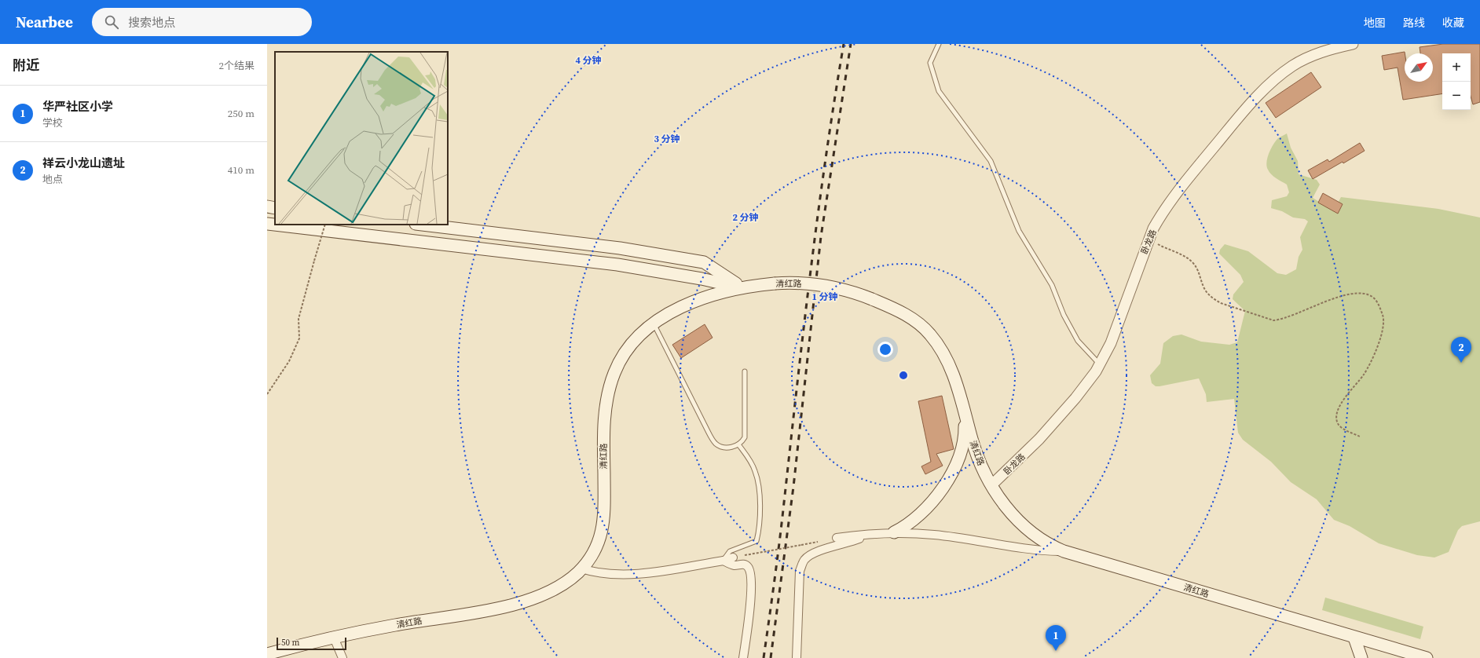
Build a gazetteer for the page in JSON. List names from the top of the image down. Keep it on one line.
{"streets":{"main road":["清红路"],"street":["卧龙路"]},"crossings":[["卧龙路","清红路"]],"scale_bar":"50 m","north":"top right","page":{"header":"Nearbee","search":"搜索地点","nav":["地图","路线","收藏"],"heading":["附近","2个结果"],"map_buttons":["+","−"],"list":[{"mark":"1","name":"华严社区小学","note":"学校","value":"250 m"},{"mark":"2","name":"祥云小龙山遗址","note":"地点","value":"410 m"}],"pins":["2","1"],"scale":"50 m"},"rings":["4 分钟","3 分钟","2 分钟","1 分钟"]}
